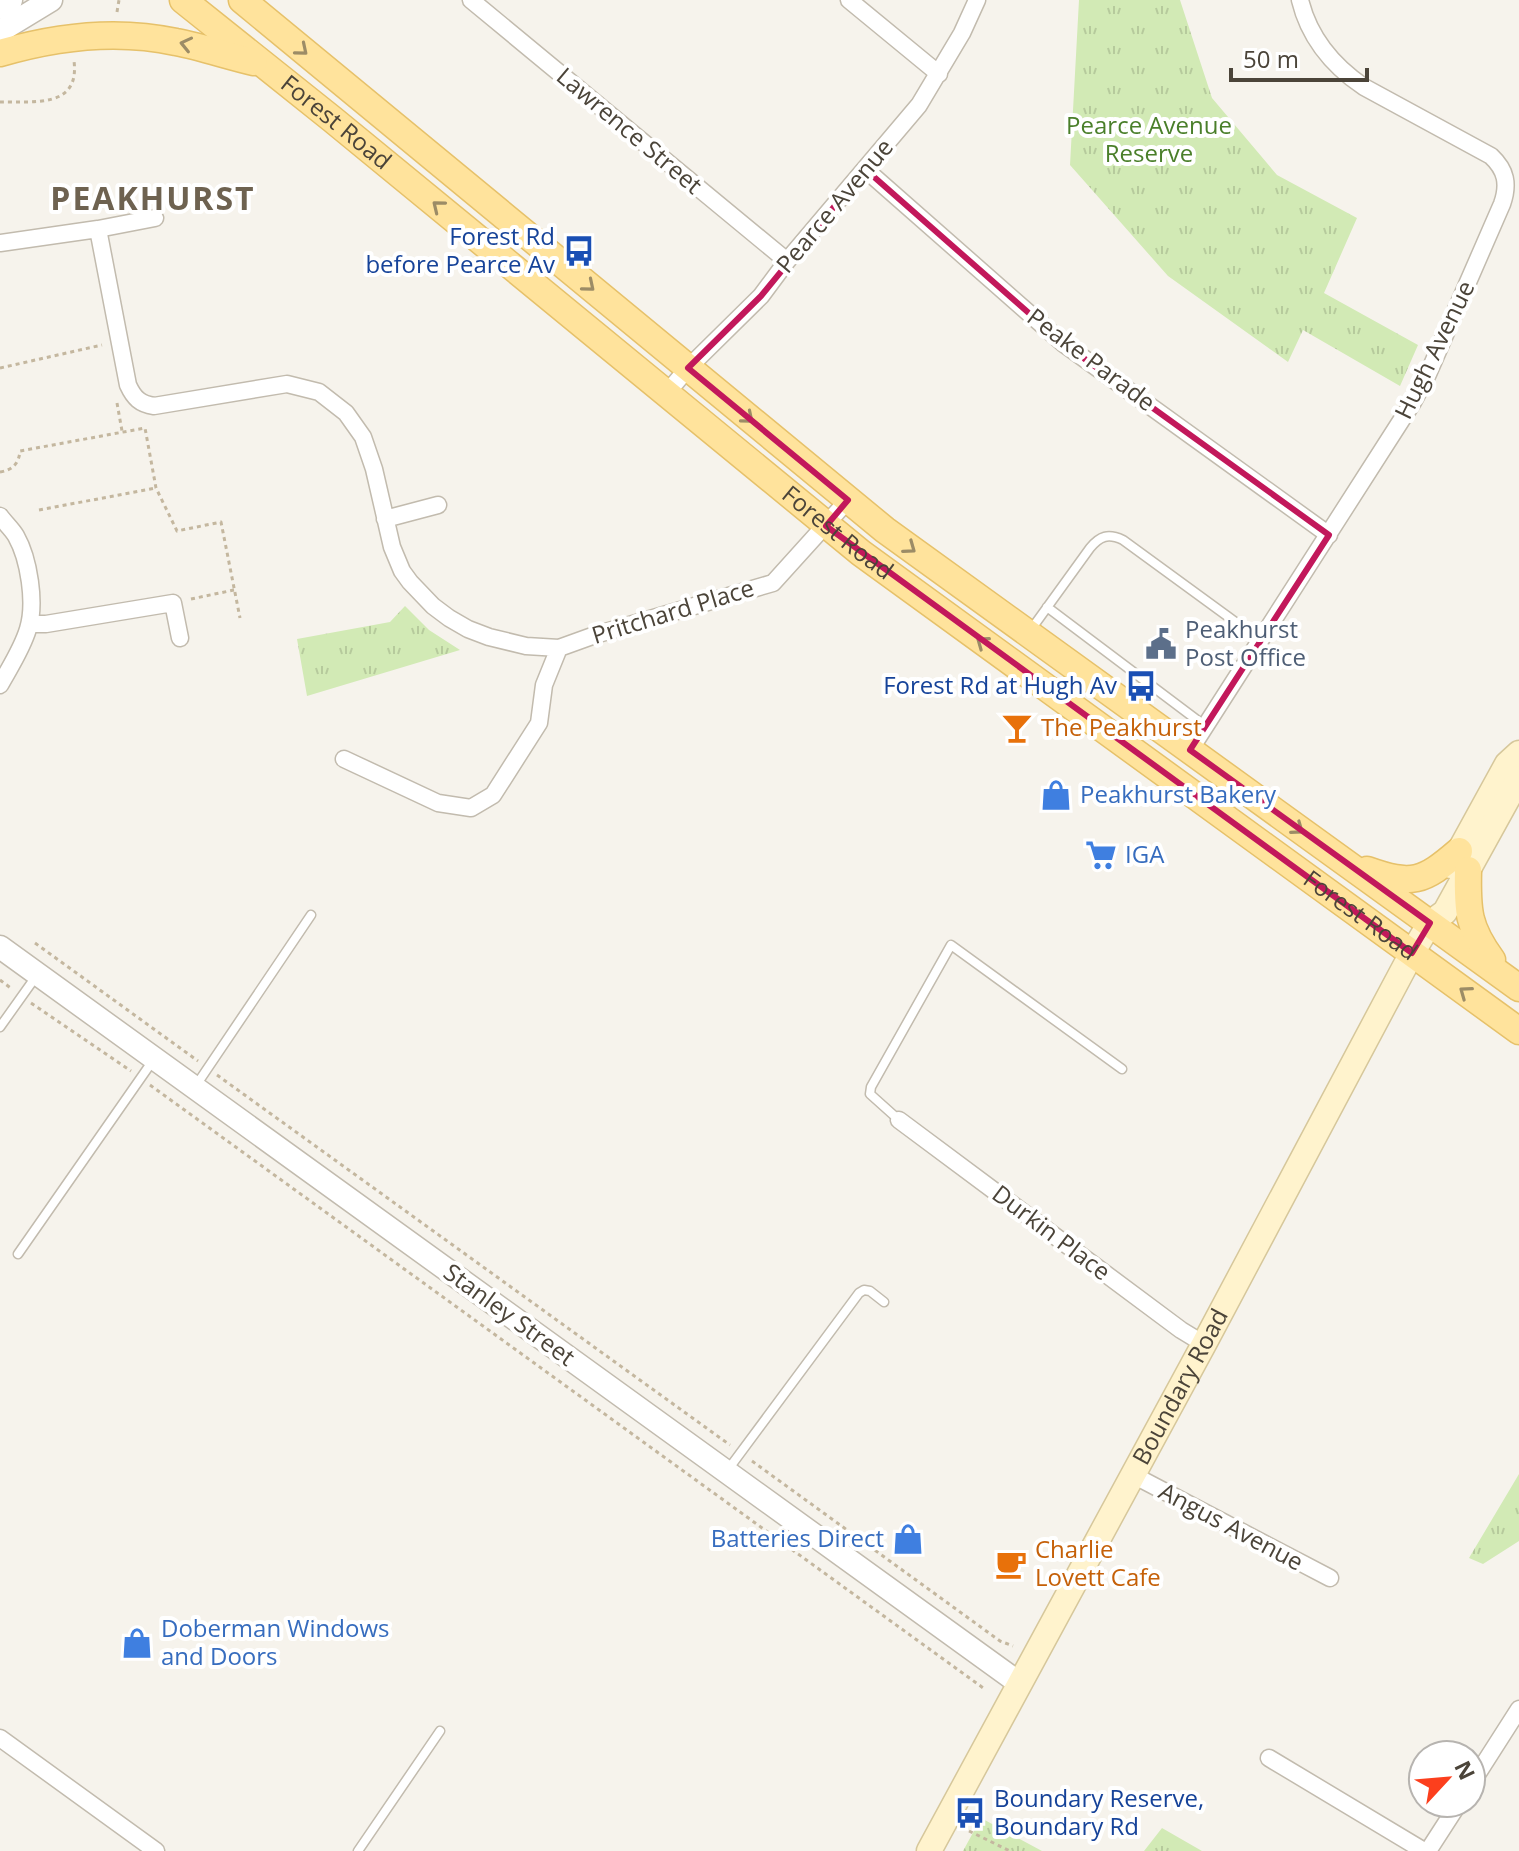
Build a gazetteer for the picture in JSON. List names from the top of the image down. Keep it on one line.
{"streets":{"main road":["Forest Road","Boundary Road"],"street":["Lawrence Street","Pearce Avenue","Hugh Avenue","Peake Parade","Pritchard Place","Durkin Place","Stanley Street","Angus Avenue"]},"crossings":[["Forest Road","Pearce Avenue"],["Forest Road","Hugh Avenue"],["Forest Road","Pritchard Place"],["Forest Road","Boundary Road"],["Lawrence Street","Pearce Avenue"],["Pearce Avenue","Peake Parade"],["Hugh Avenue","Peake Parade"],["Durkin Place","Boundary Road"],["Stanley Street","Boundary Road"],["Boundary Road","Angus Avenue"]],"districts":["PEAKHURST"],"parks":["Pearce Avenue Reserve"],"places":{"bus stop":["Forest Rd before Pearce Av","Forest Rd at Hugh Av","Boundary Reserve, Boundary Rd"],"public building":["Peakhurst Post Office"],"bar":["The Peakhurst"],"shop":["Peakhurst Bakery","Batteries Direct","Doberman Windows and Doors"],"supermarket":["IGA"],"cafe":["Charlie Lovett Cafe"]},"scale_bar":"50 m","north":"top right"}
